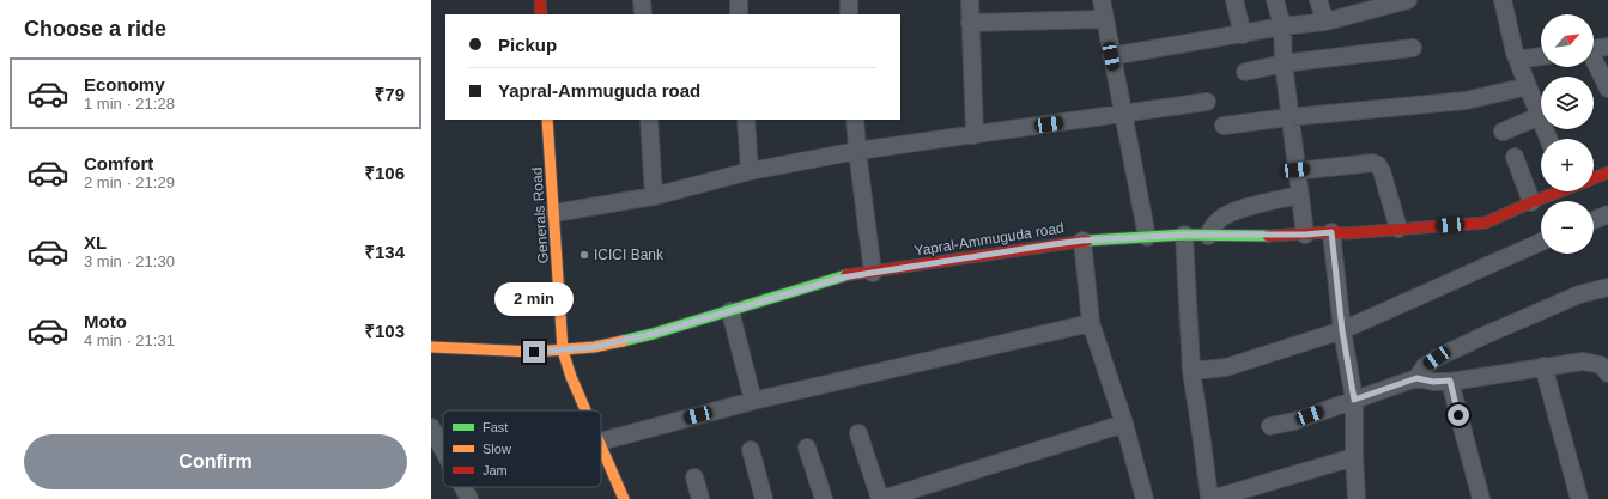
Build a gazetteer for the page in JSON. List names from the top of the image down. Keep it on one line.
{"streets":{"main road":["Generals Road","Yapral-Ammuguda road"]},"crossings":[["Generals Road","Yapral-Ammuguda road"]],"places":["ICICI Bank"],"legend":["Fast","Slow","Jam"],"north":"top right","page":{"heading":"Choose a ride","map_buttons":["+","−"],"banner":["Pickup","Yapral-Ammuguda road"],"list":[{"name":"Economy","note":"1 min · 21:28","value":"₹79"},{"name":"Comfort","note":"2 min · 21:29","value":"₹106"},{"name":"XL","note":"3 min · 21:30","value":"₹134"},{"name":"Moto","note":"4 min · 21:31","value":"₹103"}],"bubble":"2 min","buttons":"Confirm"}}
